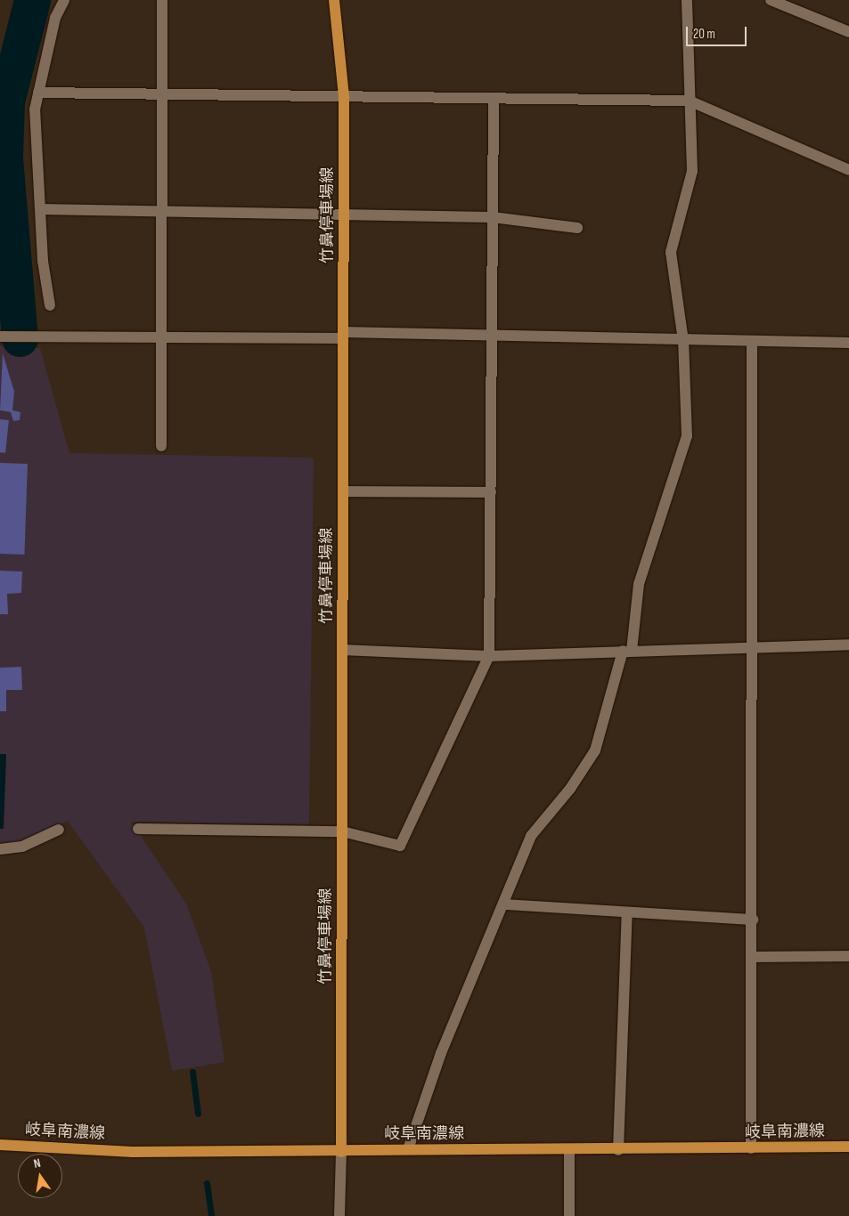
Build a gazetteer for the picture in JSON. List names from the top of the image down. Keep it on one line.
{"streets":{"main road":["竹鼻停車場線","岐阜南濃線"]},"crossings":[["竹鼻停車場線","岐阜南濃線"]],"scale_bar":"20 m","north":"top"}
